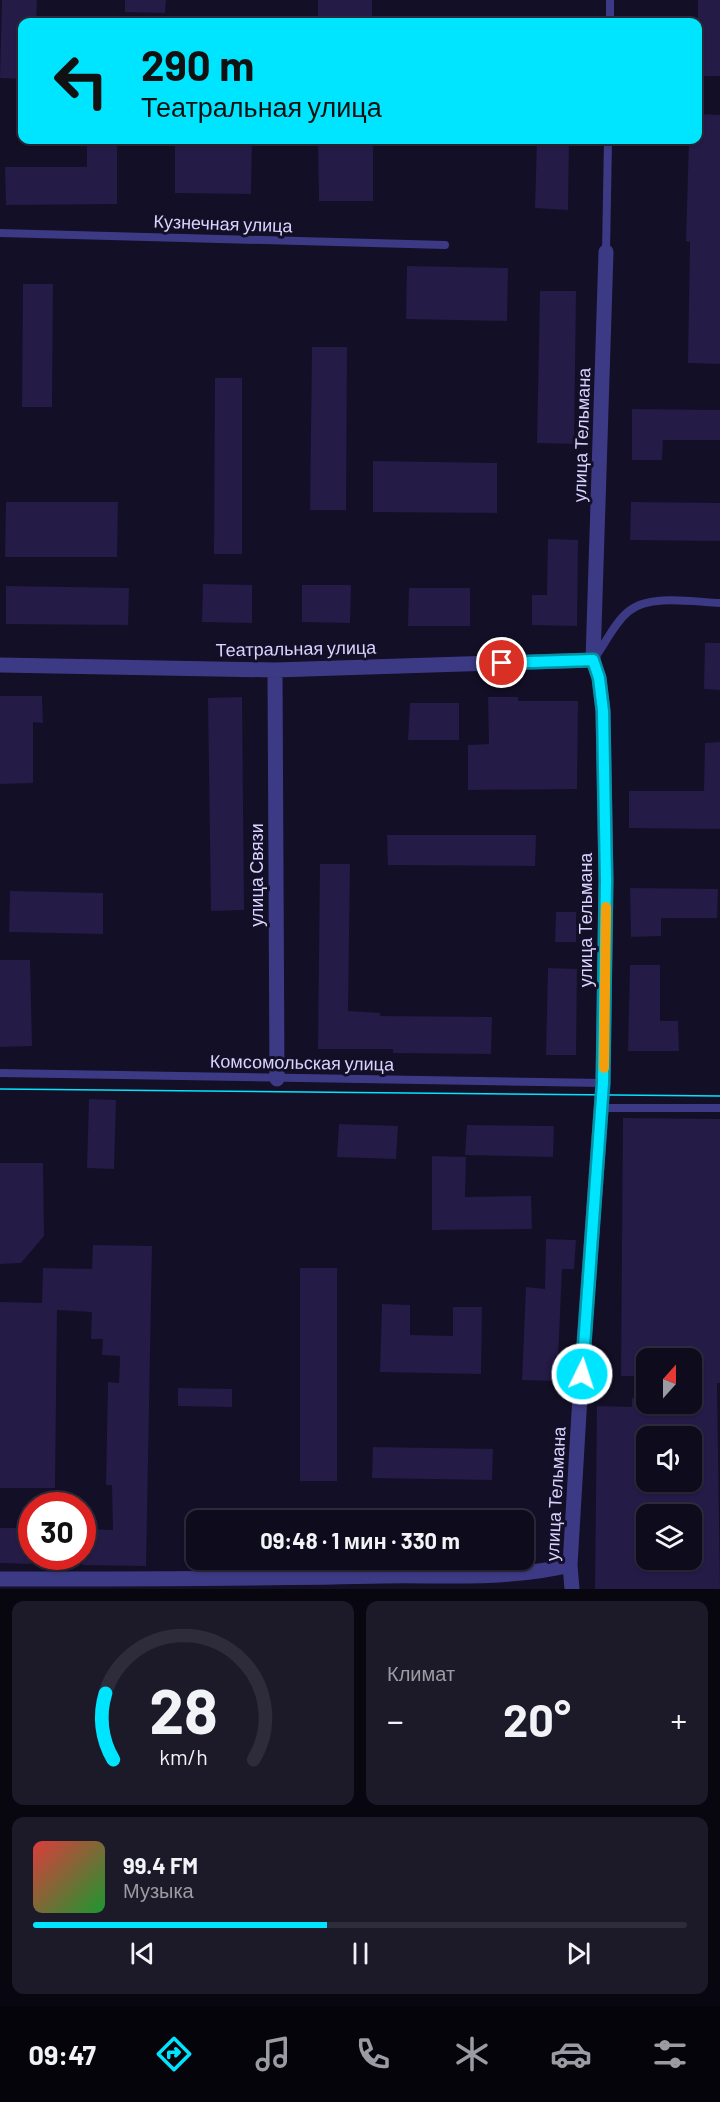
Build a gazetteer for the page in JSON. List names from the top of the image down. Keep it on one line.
{"streets":{"street":["улица Тельмана","Театральная улица","улица Связи"],"lane":["Кузнечная улица","Комсомольская улица"]},"crossings":[["улица Тельмана","Театральная улица"],["улица Тельмана","Комсомольская улица"],["Театральная улица","улица Связи"],["улица Связи","Комсомольская улица"]],"north":"top","page":{"turn":["290 m","Театральная улица"],"limit":"30","trip":"09:48 · 1 мин · 330 m","tile":"Климат","heat":["−","20°","+"],"song":["99.4 FM","Музыка"],"tabs":"09:47","gauge":["28","km/h"]}}
